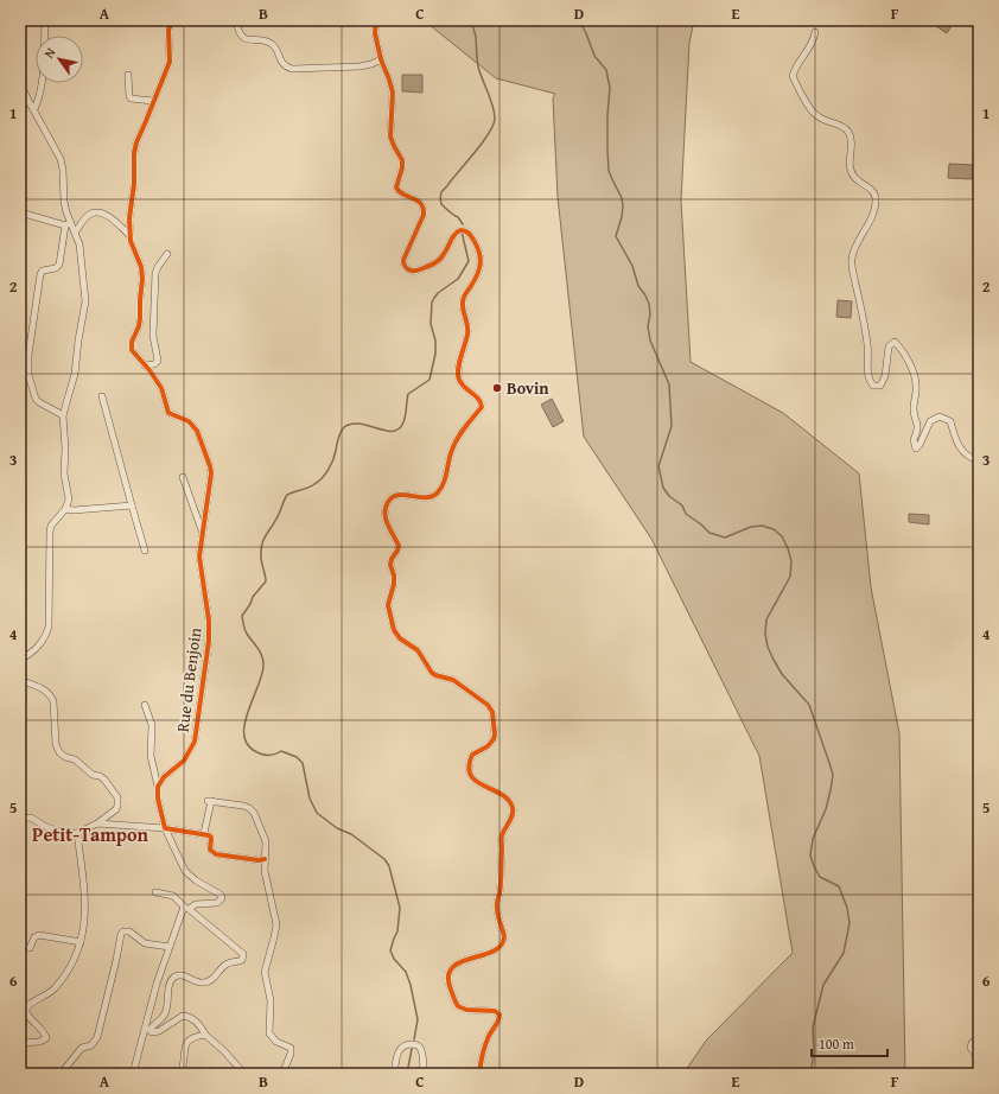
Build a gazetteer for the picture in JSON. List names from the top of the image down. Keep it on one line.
{"streets":{"street":["Rue du Benjoin"]},"districts":["Petit-Tampon"],"places":["Bovin"],"scale_bar":"100 m","north":"top left","grid":{"columns":["A","B","C","D","E","F"],"rows":["1","2","3","4","5","6"]}}
